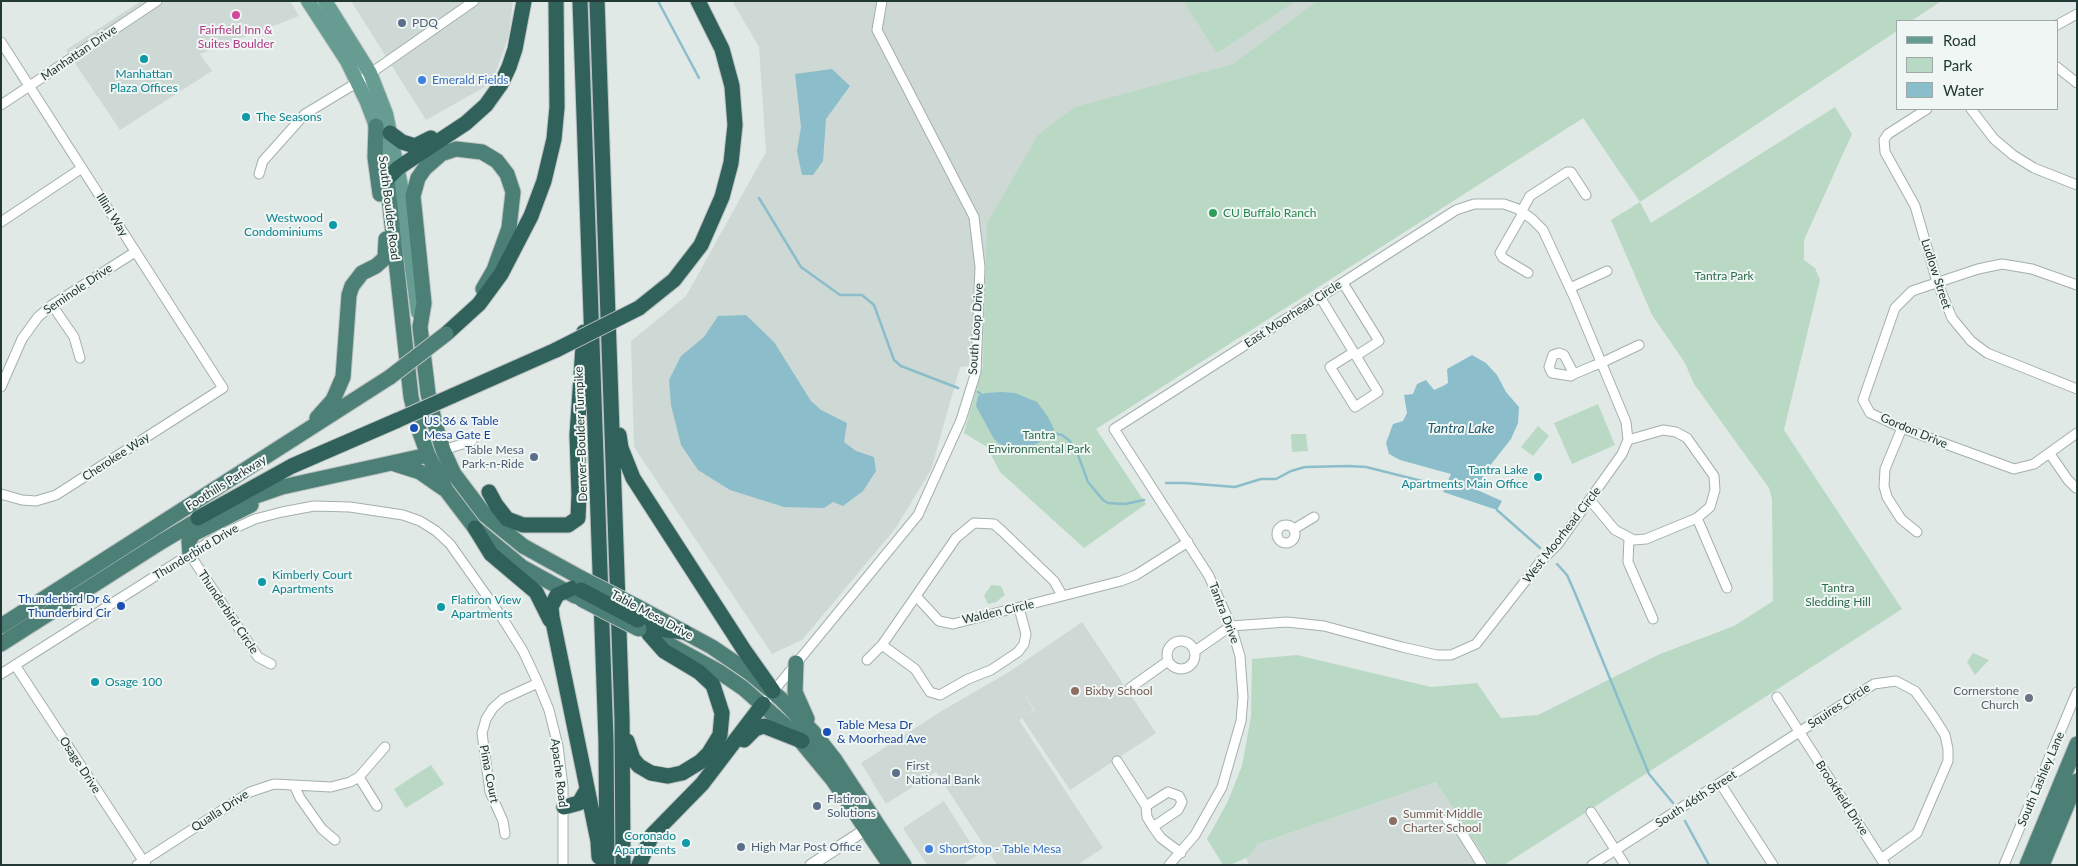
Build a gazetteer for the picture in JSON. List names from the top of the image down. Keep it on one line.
{"streets":{"highway":["South Boulder Road","Denver–Boulder Turnpike","Foothills Parkway","Table Mesa Drive"],"street":["Manhattan Drive","Illini Way","Ludlow Street","Seminole Drive","East Moorhead Circle","South Loop Drive","Gordon Drive","Cherokee Way","West Moorhead Circle","Thunderbird Drive","Thunderbird Circle","Walden Circle","Tantra Drive","Squires Circle","Osage Drive","Apache Road","Pima Court","South Lashley Lane","Brookfield Drive","South 46th Street","Qualla Drive"]},"crossings":[["Manhattan Drive","Illini Way"],["South Boulder Road","Foothills Parkway"],["Illini Way","Seminole Drive"],["Illini Way","Cherokee Way"],["Ludlow Street","Gordon Drive"],["East Moorhead Circle","Tantra Drive"],["South Loop Drive","Table Mesa Drive"],["West Moorhead Circle","Tantra Drive"],["Thunderbird Drive","Thunderbird Circle"],["Thunderbird Drive","Osage Drive"],["Thunderbird Drive","Apache Road"],["Thunderbird Drive","Pima Court"],["Walden Circle","Tantra Drive"],["Squires Circle","Brookfield Drive"],["Squires Circle","South 46th Street"],["Osage Drive","Qualla Drive"],["Apache Road","Pima Court"],["Brookfield Drive","South 46th Street"]],"water":["Tantra Lake"],"parks":["Tantra Park","Tantra Environmental Park","Tantra Sledding Hill"],"places":["Fairfield Inn & Suites Boulder","PDQ","Manhattan Plaza Offices","Emerald Fields","The Seasons","CU Buffalo Ranch","Westwood Condominiums","US 36 & Table Mesa Gate E","Table Mesa Park-n-Ride","Tantra Lake Apartments Main Office","Kimberly Court Apartments","Thunderbird Dr & Thunderbird Cir","Flatiron View Apartments","Osage 100","Bixby School","Cornerstone Church","Table Mesa Dr & Moorhead Ave","First National Bank","Flatiron Solutions","Summit Middle Charter School","Coronado Apartments","High Mar Post Office","ShortStop - Table Mesa"],"legend":["Road","Park","Water"]}
